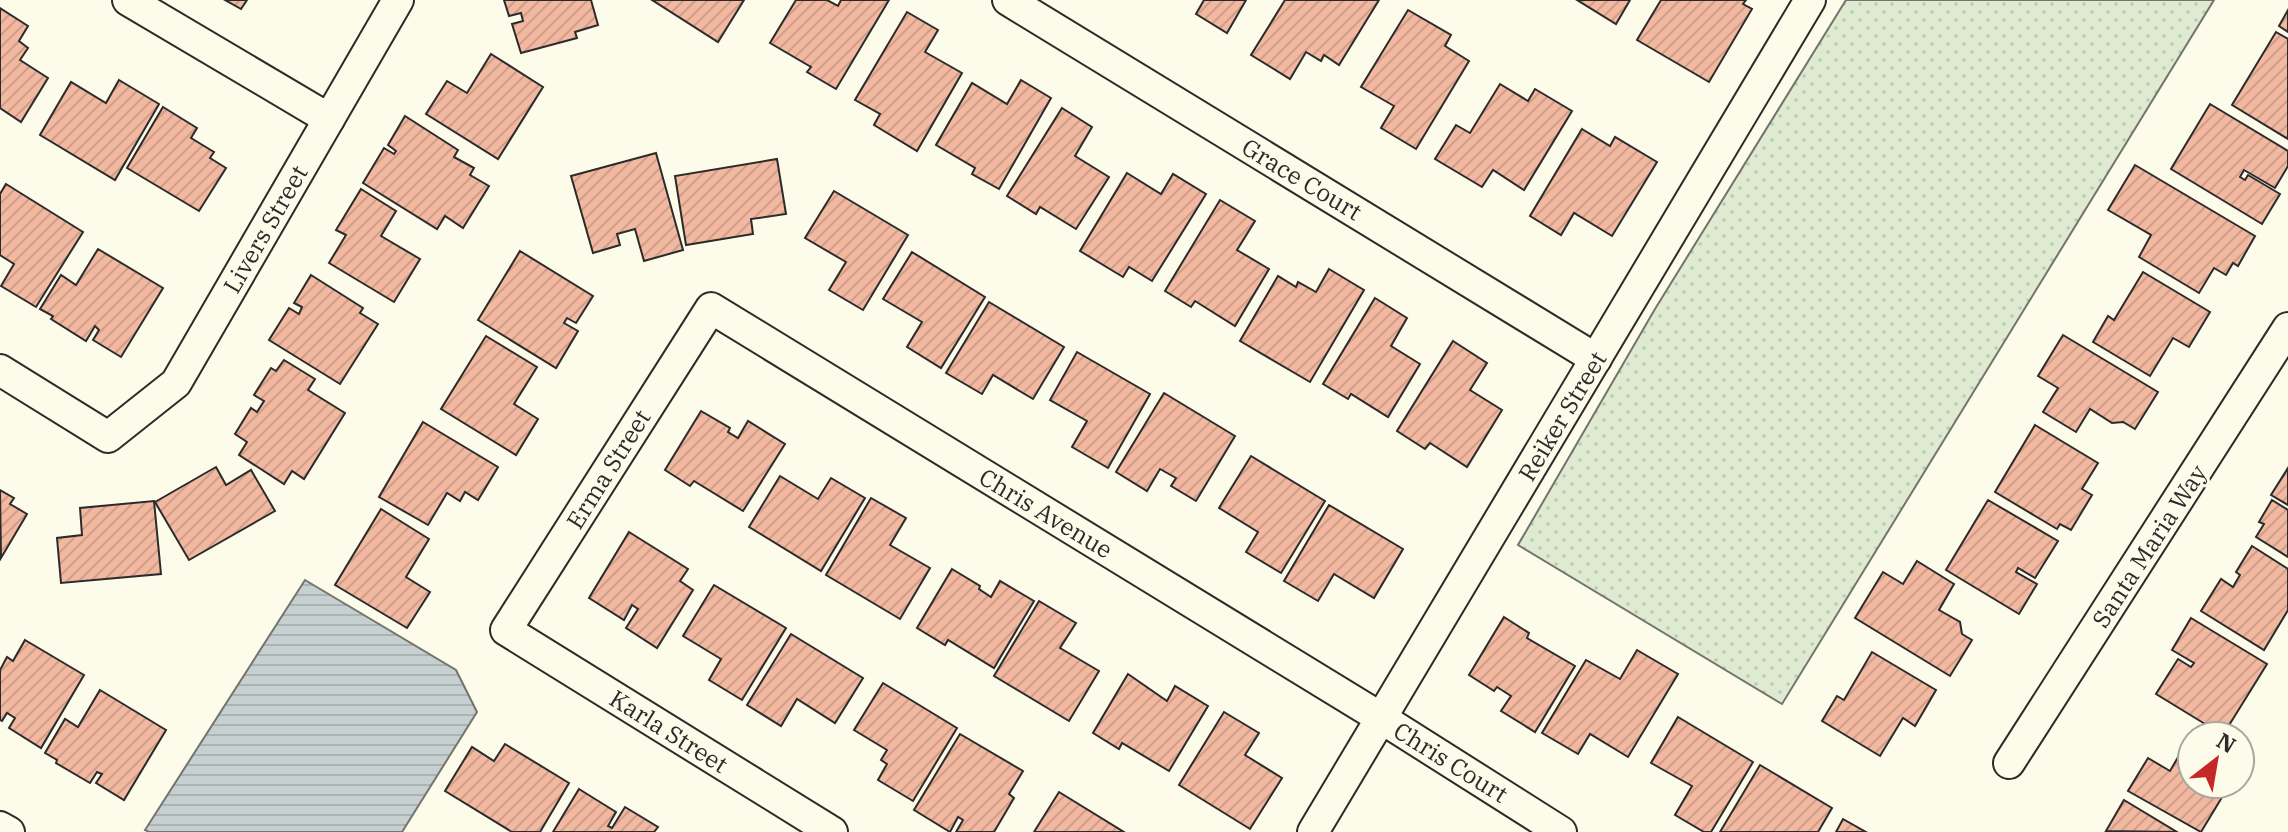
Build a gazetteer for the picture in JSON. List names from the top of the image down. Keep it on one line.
{"streets":{"street":["Grace Court","Livers Street","Reiker Street","Erma Street","Chris Avenue","Santa Maria Way","Karla Street","Chris Court"]},"crossings":[["Grace Court","Reiker Street"],["Reiker Street","Chris Avenue"],["Reiker Street","Chris Court"],["Erma Street","Chris Avenue"],["Erma Street","Karla Street"],["Chris Avenue","Chris Court"]],"north":"top right"}
